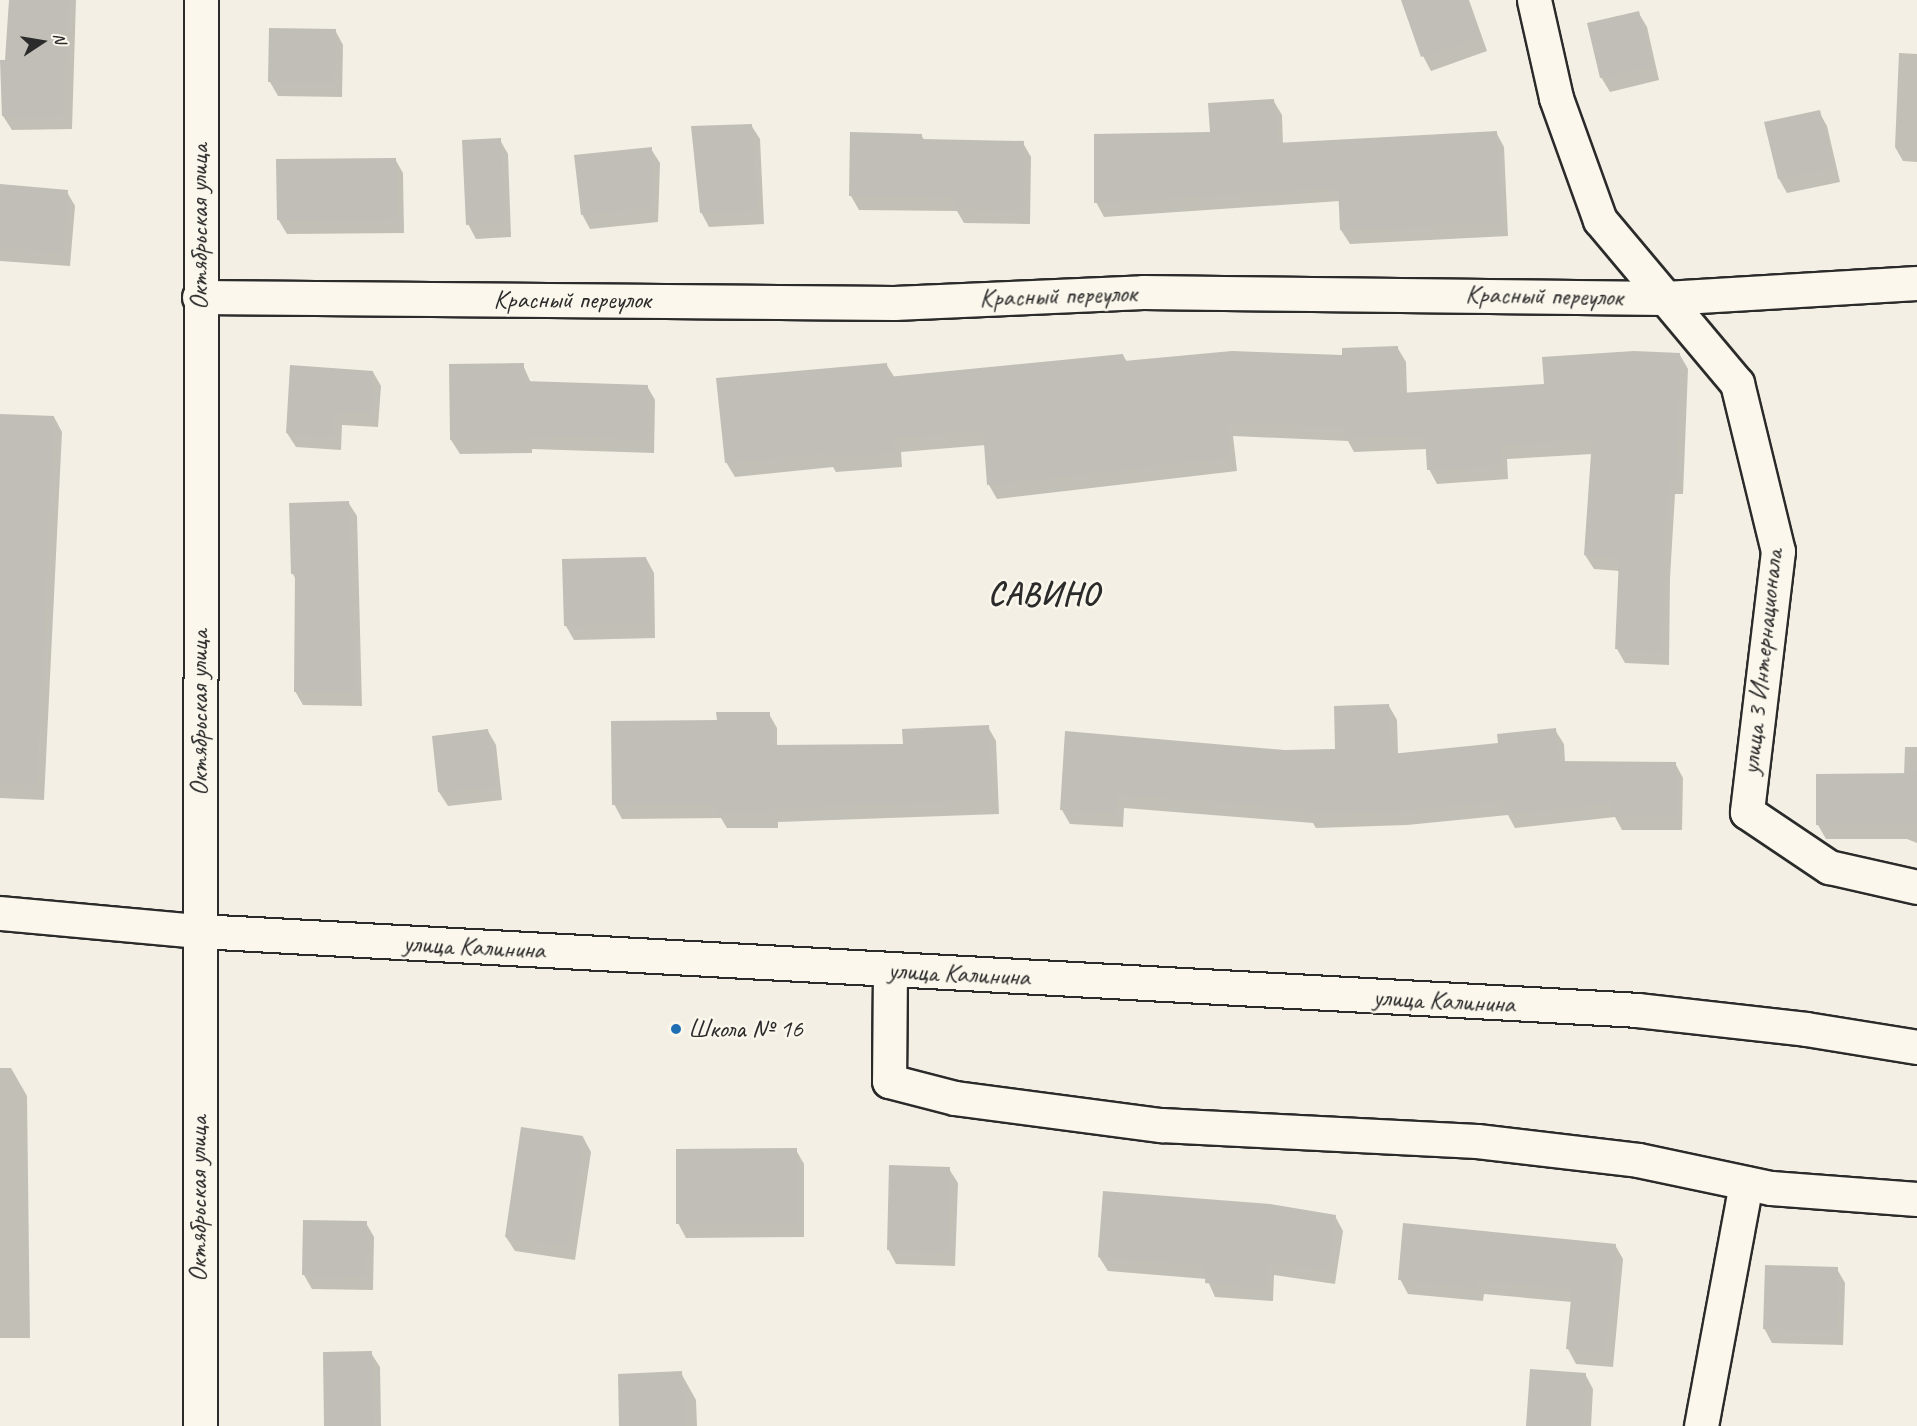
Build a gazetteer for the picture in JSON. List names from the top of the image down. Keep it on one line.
{"streets":{"street":["Октябрьская улица","Красный переулок","улица 3 Интернационала","улица Калинина"]},"crossings":[["Октябрьская улица","Красный переулок"],["Октябрьская улица","улица Калинина"],["Красный переулок","улица 3 Интернационала"]],"districts":["САВИНО"],"places":["Школа № 16"],"north":"right"}
